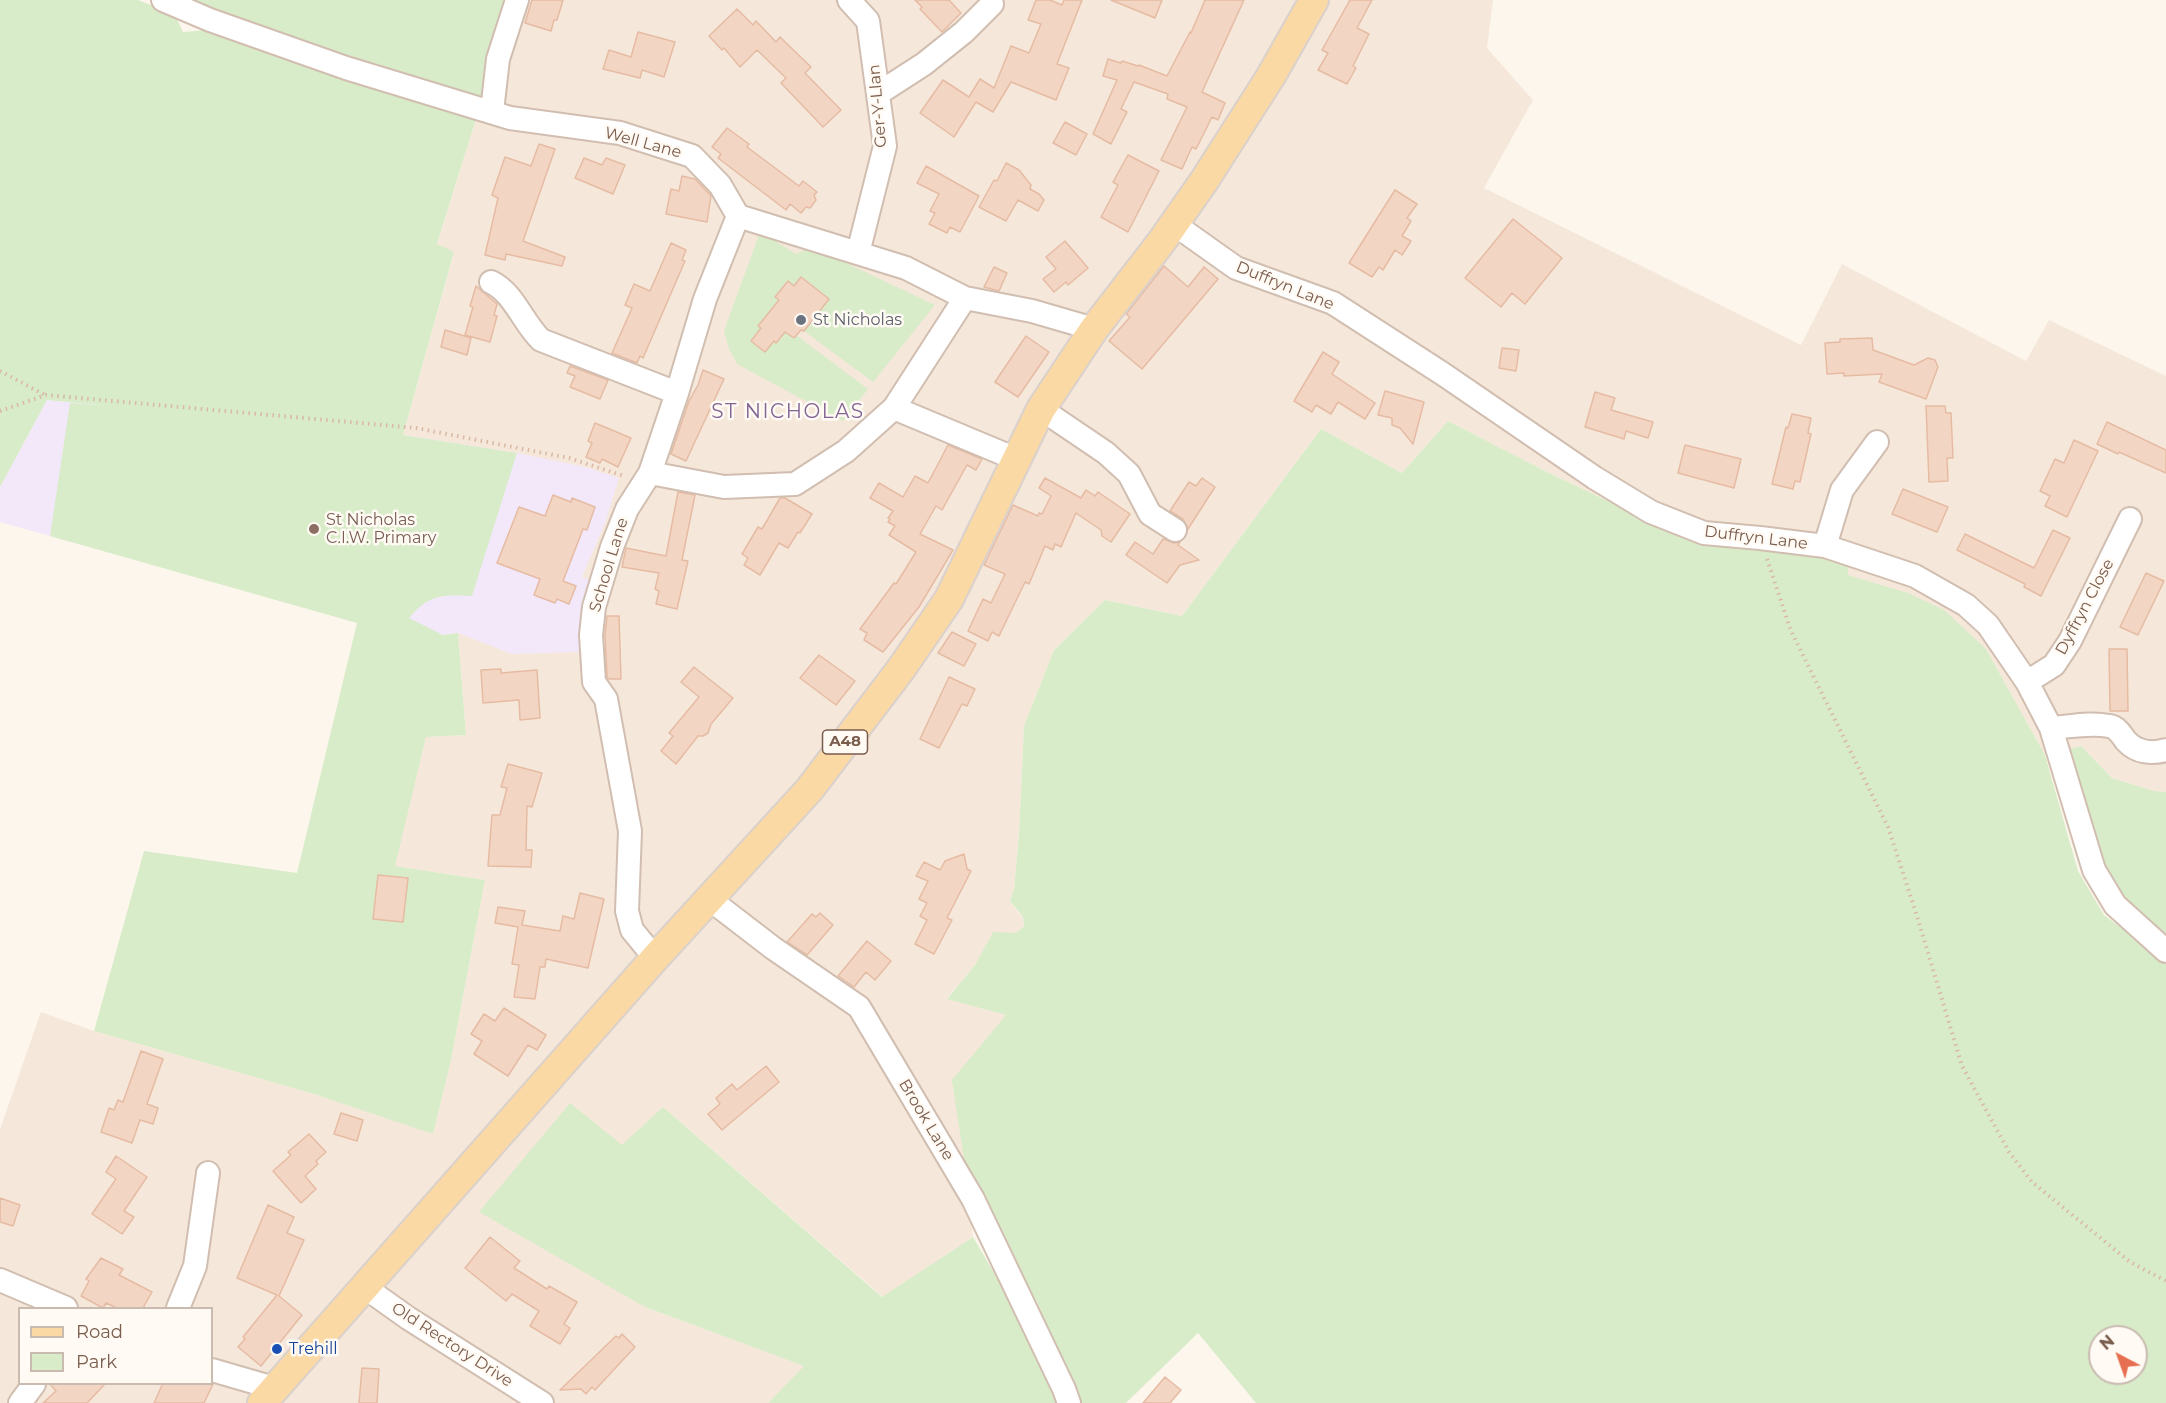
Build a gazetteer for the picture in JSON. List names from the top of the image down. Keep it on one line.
{"streets":{"main road":["A48"],"street":["Ger-Y-Llan","Well Lane","Duffryn Lane","School Lane","Dyffryn Close","Brook Lane","Old Rectory Drive"]},"crossings":[["Well Lane","School Lane"],["Duffryn Lane","Dyffryn Close"],["Duffryn Lane","A48"],["School Lane","A48"],["A48","Brook Lane"],["A48","Old Rectory Drive"]],"districts":["ST NICHOLAS"],"places":["St Nicholas","St Nicholas C.I.W. Primary","Trehill"],"legend":["Road","Park"],"north":"top left"}
